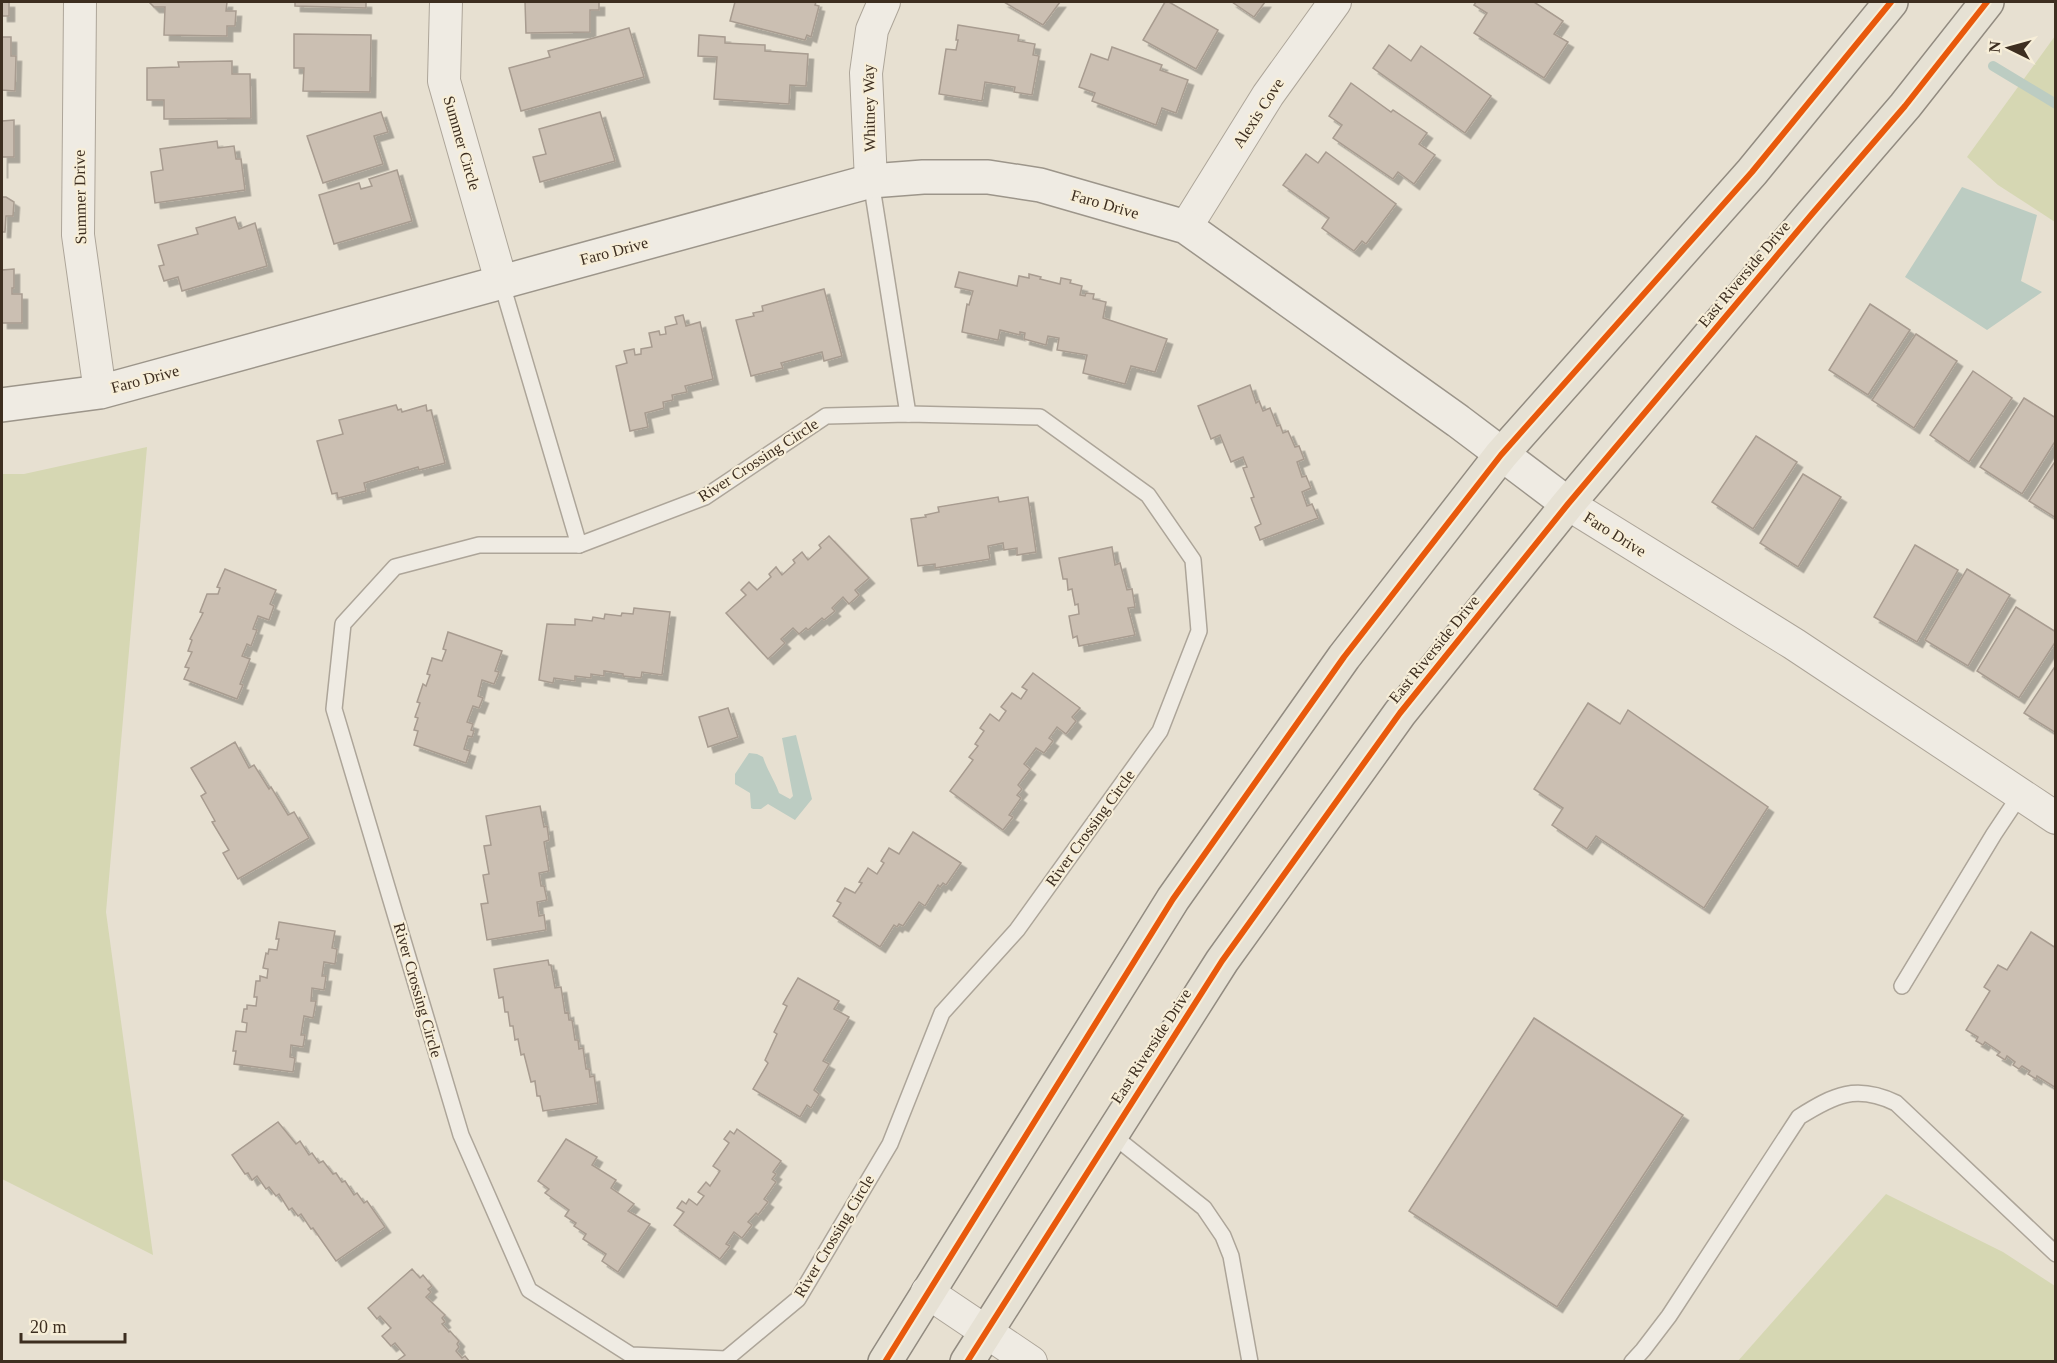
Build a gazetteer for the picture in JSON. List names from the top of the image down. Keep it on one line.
{"streets":{"main road":["East Riverside Drive"],"street":["Whitney Way","Alexis Cove","Summer Circle","Summer Drive","Faro Drive"],"lane":["River Crossing Circle"]},"crossings":[["Whitney Way","Faro Drive"],["Alexis Cove","Faro Drive"],["Summer Circle","Faro Drive"],["Summer Drive","Faro Drive"],["Faro Drive","East Riverside Drive"]],"scale_bar":"20 m","north":"left"}
